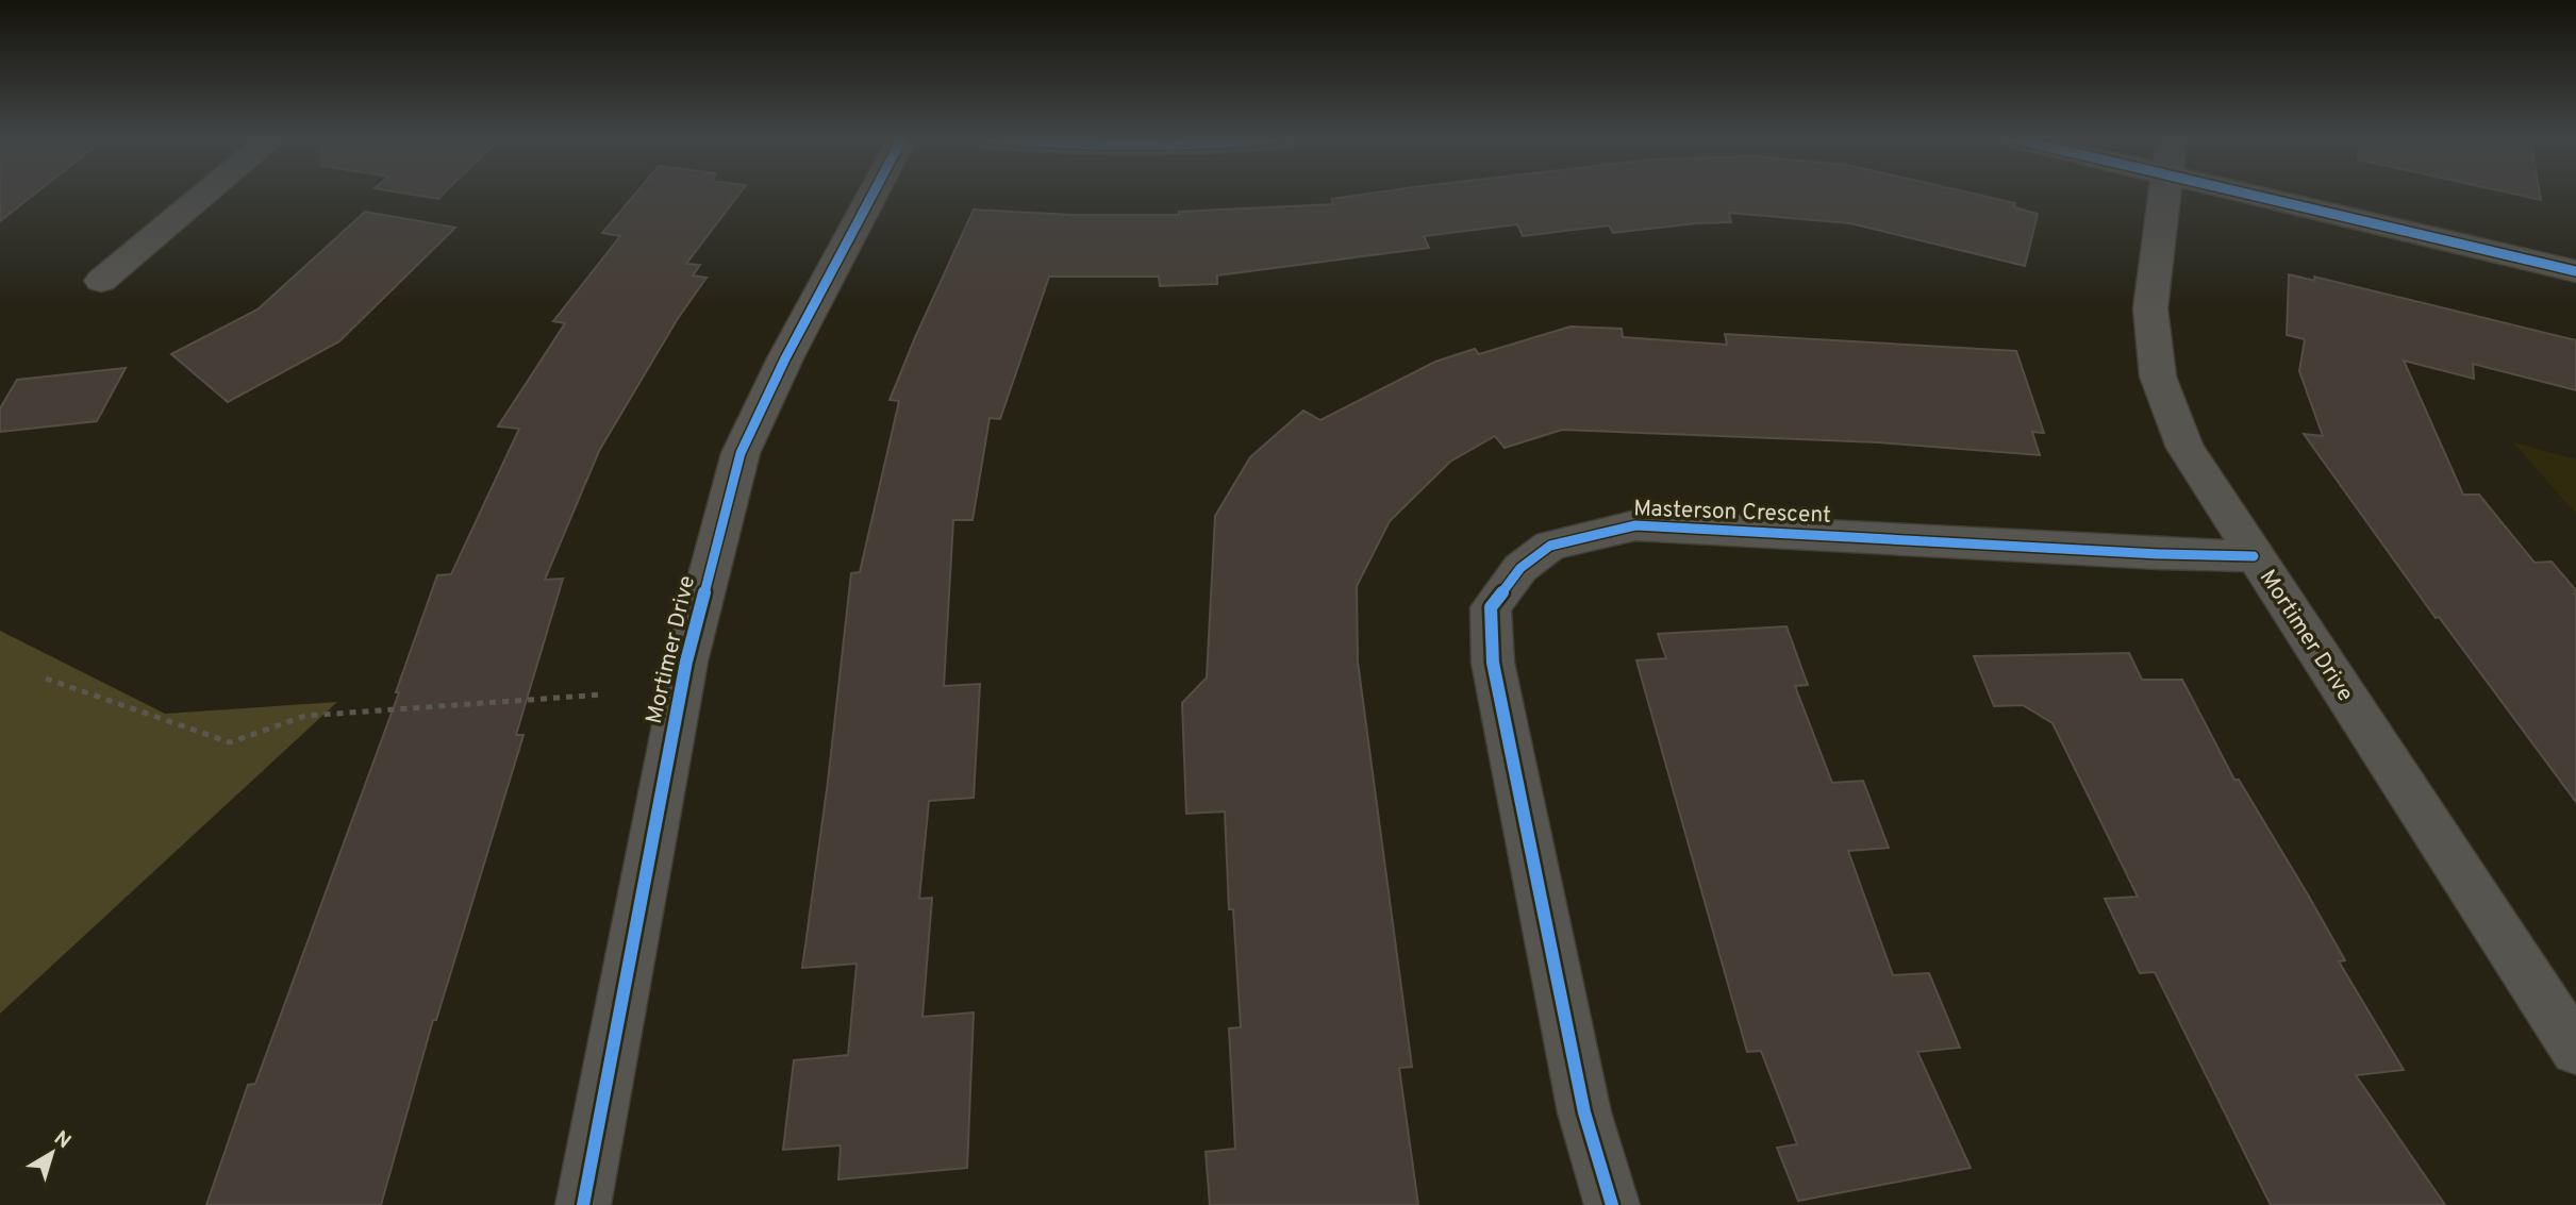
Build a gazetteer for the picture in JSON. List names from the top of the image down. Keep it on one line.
{"streets":{"street":["Masterson Crescent","Mortimer Drive"]},"crossings":[["Masterson Crescent","Mortimer Drive"]],"north":"top right"}
